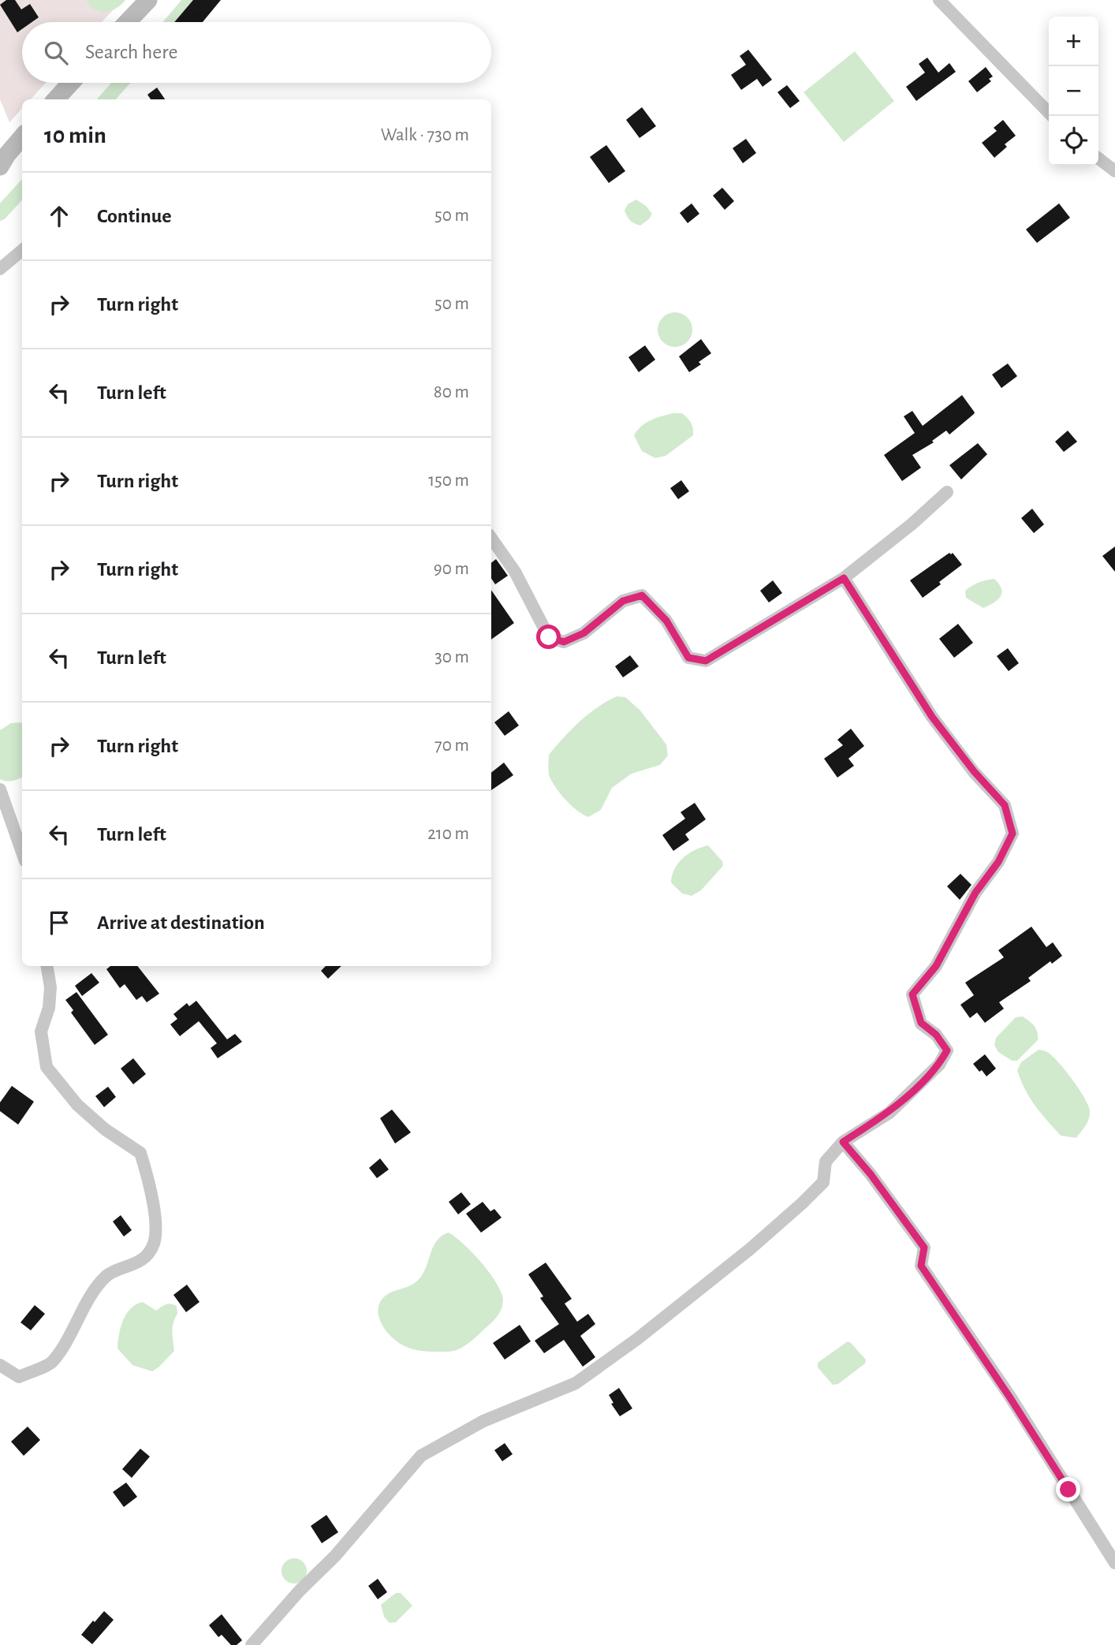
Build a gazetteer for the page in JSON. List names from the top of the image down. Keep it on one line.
{"page":{"map_buttons":["+","−"],"search":"Search here","heading":["10 min","Walk · 730 m"],"list":[["Continue","50 m"],["Turn right","50 m"],["Turn left","80 m"],["Turn right","150 m"],["Turn right","90 m"],["Turn left","30 m"],["Turn right","70 m"],["Turn left","210 m"],"Arrive at destination"]}}
